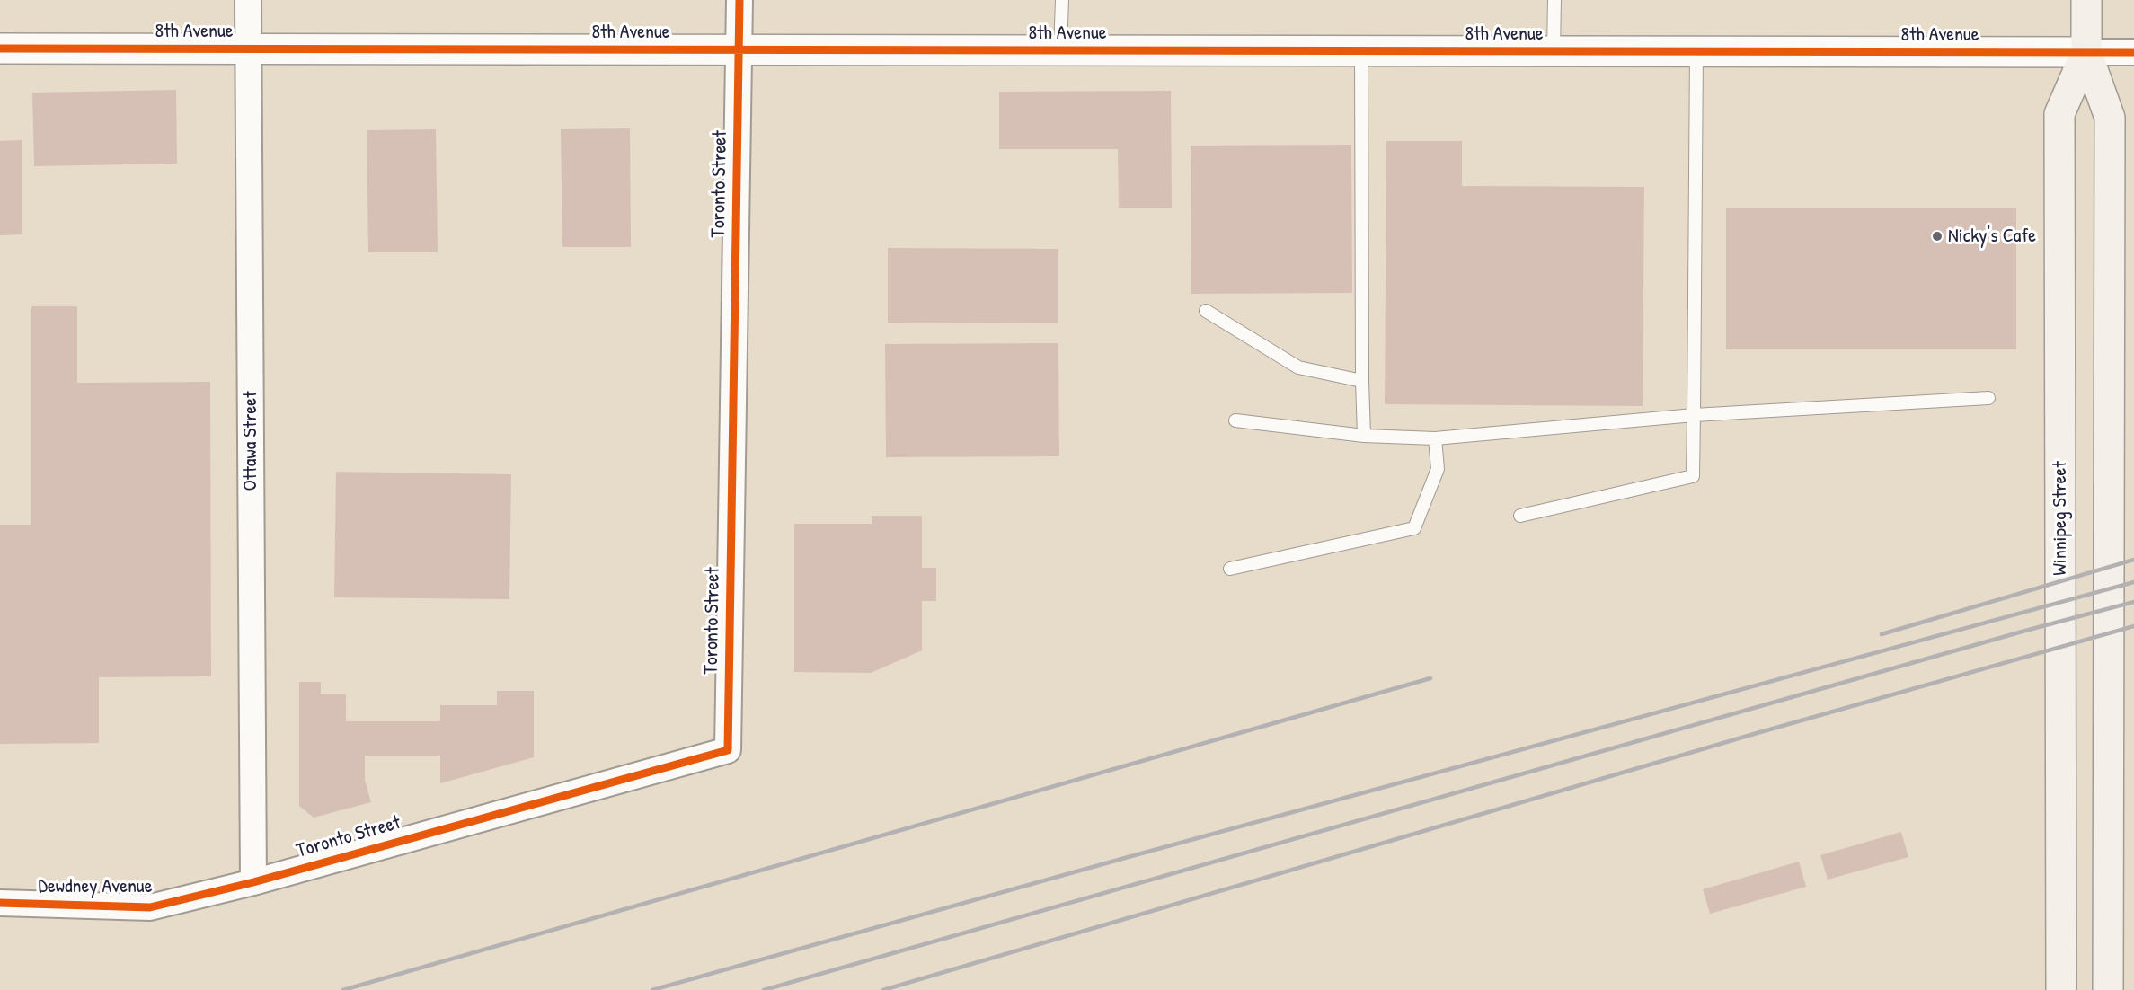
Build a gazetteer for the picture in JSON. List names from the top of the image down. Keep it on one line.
{"streets":{"main road":["Winnipeg Street"],"street":["8th Avenue","Toronto Street","Ottawa Street","Dewdney Avenue"]},"crossings":[["8th Avenue","Toronto Street"],["8th Avenue","Ottawa Street"],["8th Avenue","Winnipeg Street"],["Toronto Street","Ottawa Street"],["Toronto Street","Dewdney Avenue"],["Ottawa Street","Dewdney Avenue"]],"places":["Nicky's Cafe"]}
